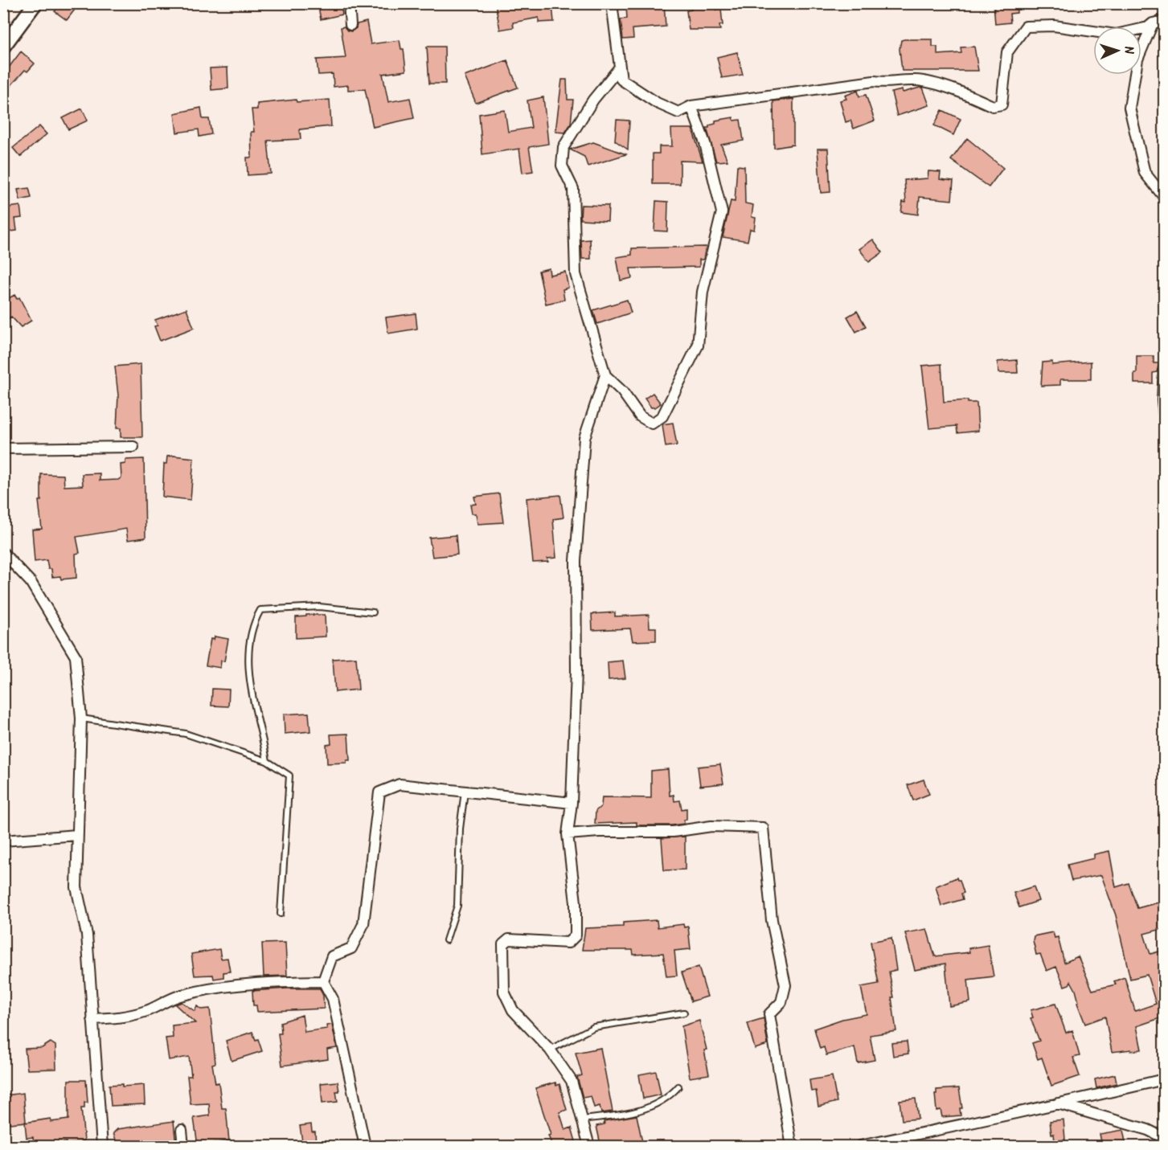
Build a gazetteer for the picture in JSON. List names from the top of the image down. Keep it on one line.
{"north":"right"}
